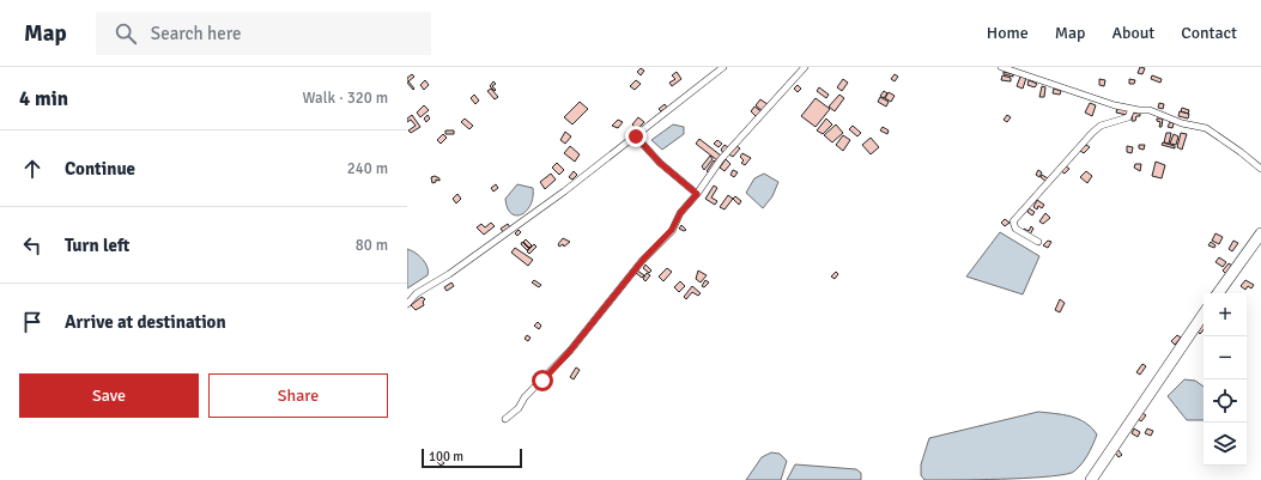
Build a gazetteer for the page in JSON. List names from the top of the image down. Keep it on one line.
{"scale_bar":"100 m","page":{"header":"Map","search":"Search here","nav":["Home","Map","About","Contact"],"heading":["4 min","Walk · 320 m"],"list":[["Continue","240 m"],["Turn left","80 m"],"Arrive at destination"],"map_buttons":["+","−"],"buttons":["Save","Share"],"scale":"100 m"}}
